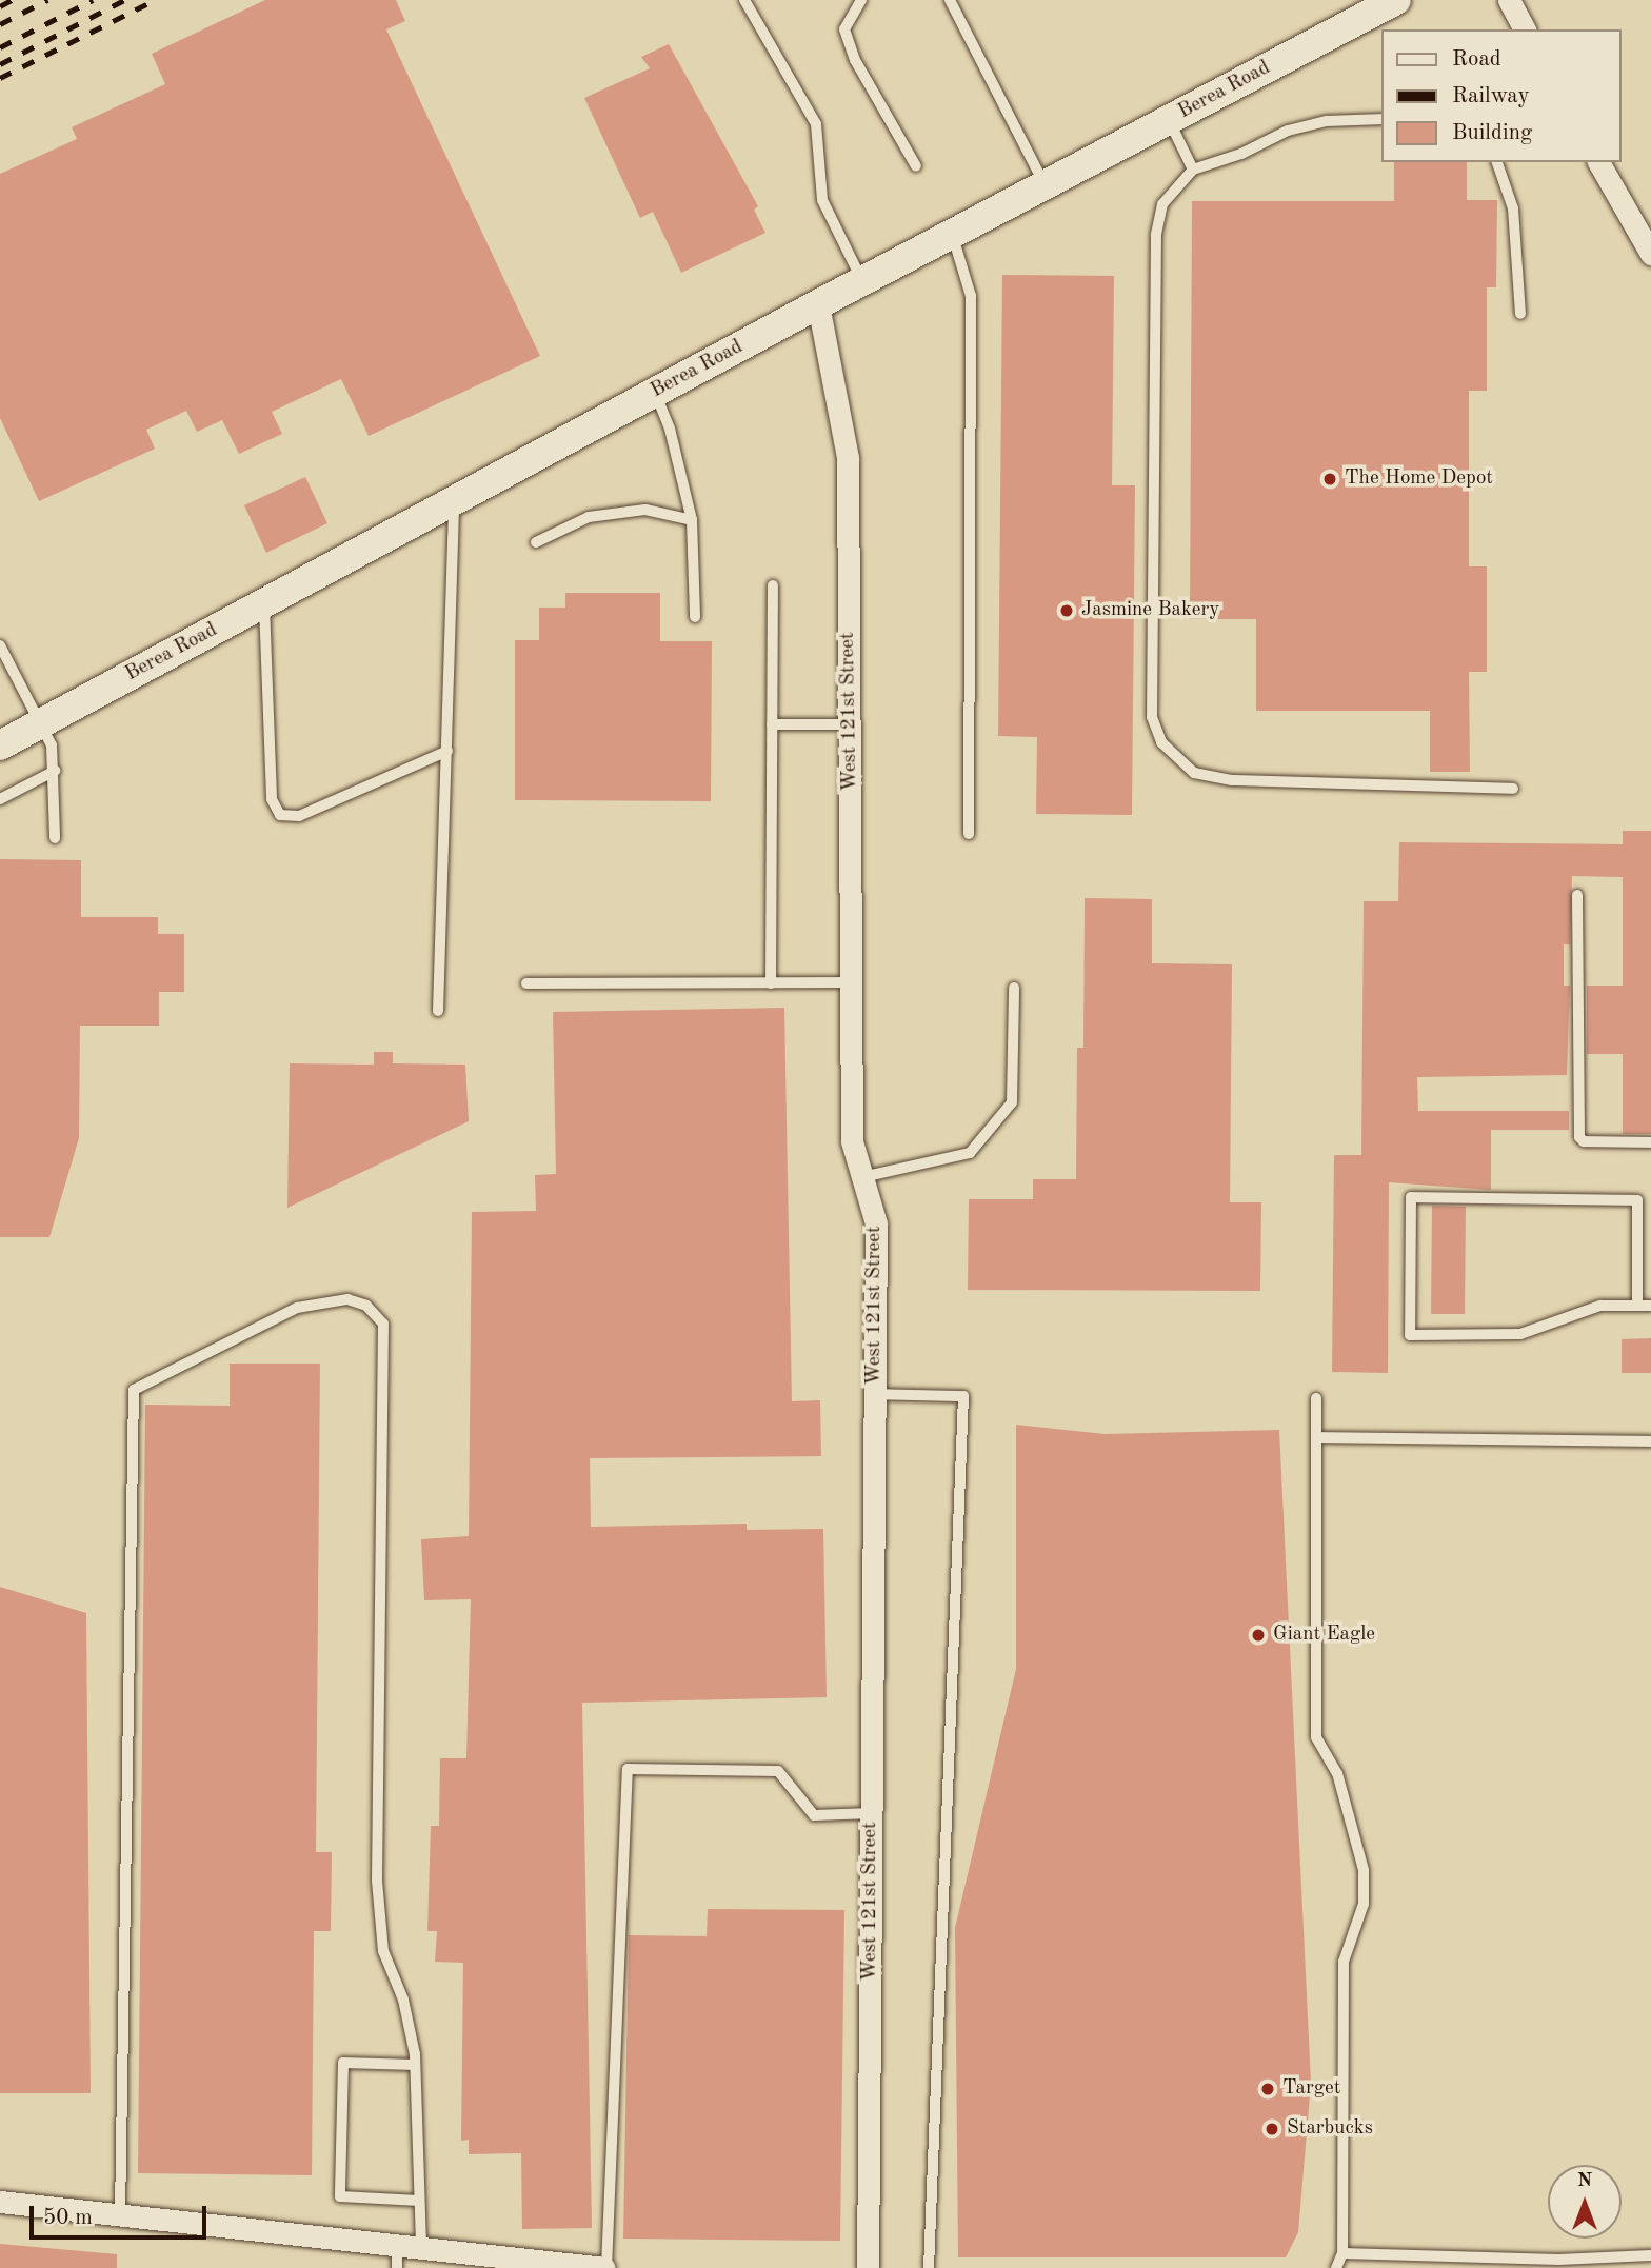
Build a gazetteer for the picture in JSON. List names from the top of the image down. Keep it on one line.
{"streets":{"main road":["Berea Road"],"street":["West 121st Street"]},"crossings":[["Berea Road","West 121st Street"]],"places":["The Home Depot","Jasmine Bakery","Giant Eagle","Target","Starbucks"],"legend":["Road","Railway","Building"],"scale_bar":"50 m","north":"top"}
